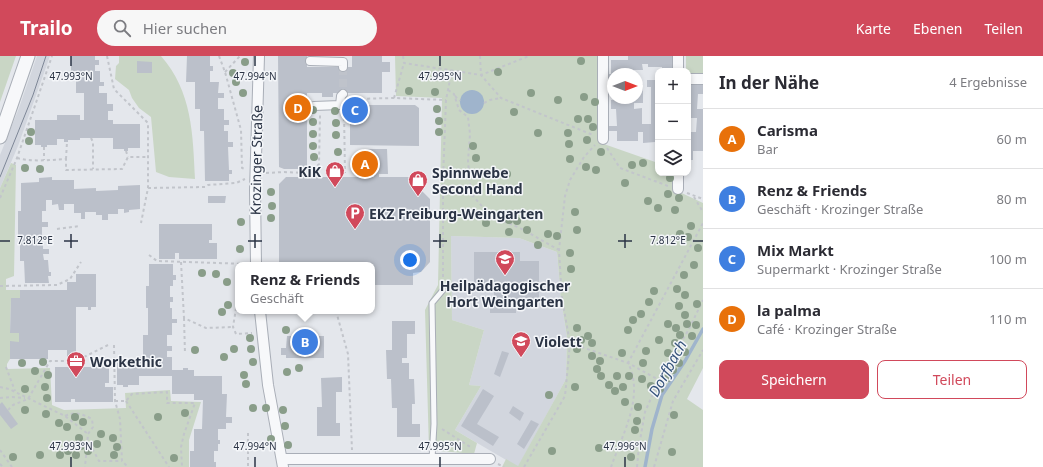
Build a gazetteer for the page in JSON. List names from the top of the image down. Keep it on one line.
{"streets":{"street":["Krozinger Straße"]},"water":["Dorfbach"],"places":{"shop":["KiK","Spinnwebe Second Hand"],"parking":["EKZ Freiburg-Weingarten"],"school or university":["Heilpädagogischer Hort Weingarten","Violett"],"office":["Workethic"]},"north":"right","page":{"header":"Trailo","search":"Hier suchen","nav":["Karte","Ebenen","Teilen"],"heading":["In der Nähe","4 Ergebnisse"],"map_buttons":["+","−"],"pins":["D","C","A","B"],"list":[{"mark":"A","name":"Carisma","note":"Bar","value":"60 m"},{"mark":"B","name":"Renz & Friends","note":"Geschäft · Krozinger Straße","value":"80 m"},{"mark":"C","name":"Mix Markt","note":"Supermarkt · Krozinger Straße","value":"100 m"},{"mark":"D","name":"la palma","note":"Café · Krozinger Straße","value":"110 m"}],"popup":["Renz & Friends","Geschäft"],"buttons":["Speichern","Teilen"]},"coordinates":["47.993°N","47.994°N","47.995°N","7.812°E","47.996°N"]}
